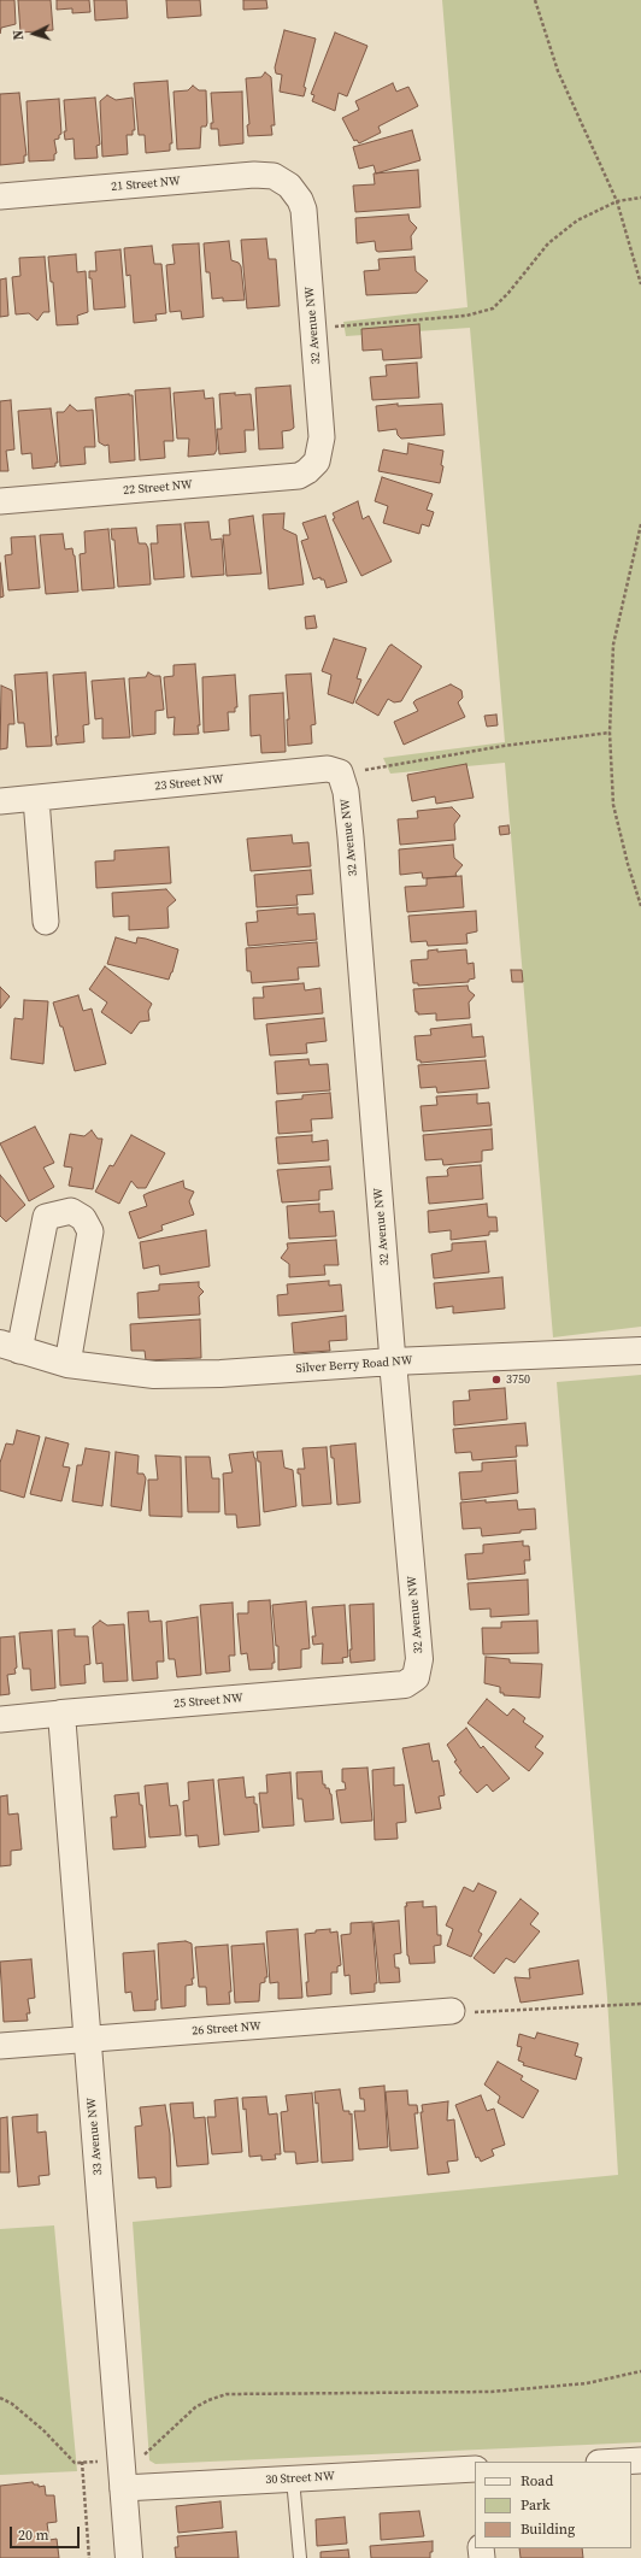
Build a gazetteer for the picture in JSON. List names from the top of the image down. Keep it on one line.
{"streets":{"street":["21 Street NW","32 Avenue NW","22 Street NW","23 Street NW","Silver Berry Road NW","25 Street NW","26 Street NW","33 Avenue NW","30 Street NW"]},"crossings":[["21 Street NW","32 Avenue NW"],["32 Avenue NW","22 Street NW"],["32 Avenue NW","23 Street NW"],["32 Avenue NW","Silver Berry Road NW"],["32 Avenue NW","25 Street NW"],["25 Street NW","33 Avenue NW"],["26 Street NW","33 Avenue NW"],["33 Avenue NW","30 Street NW"]],"places":["3750"],"legend":["Road","Park","Building"],"scale_bar":"20 m","north":"left"}
